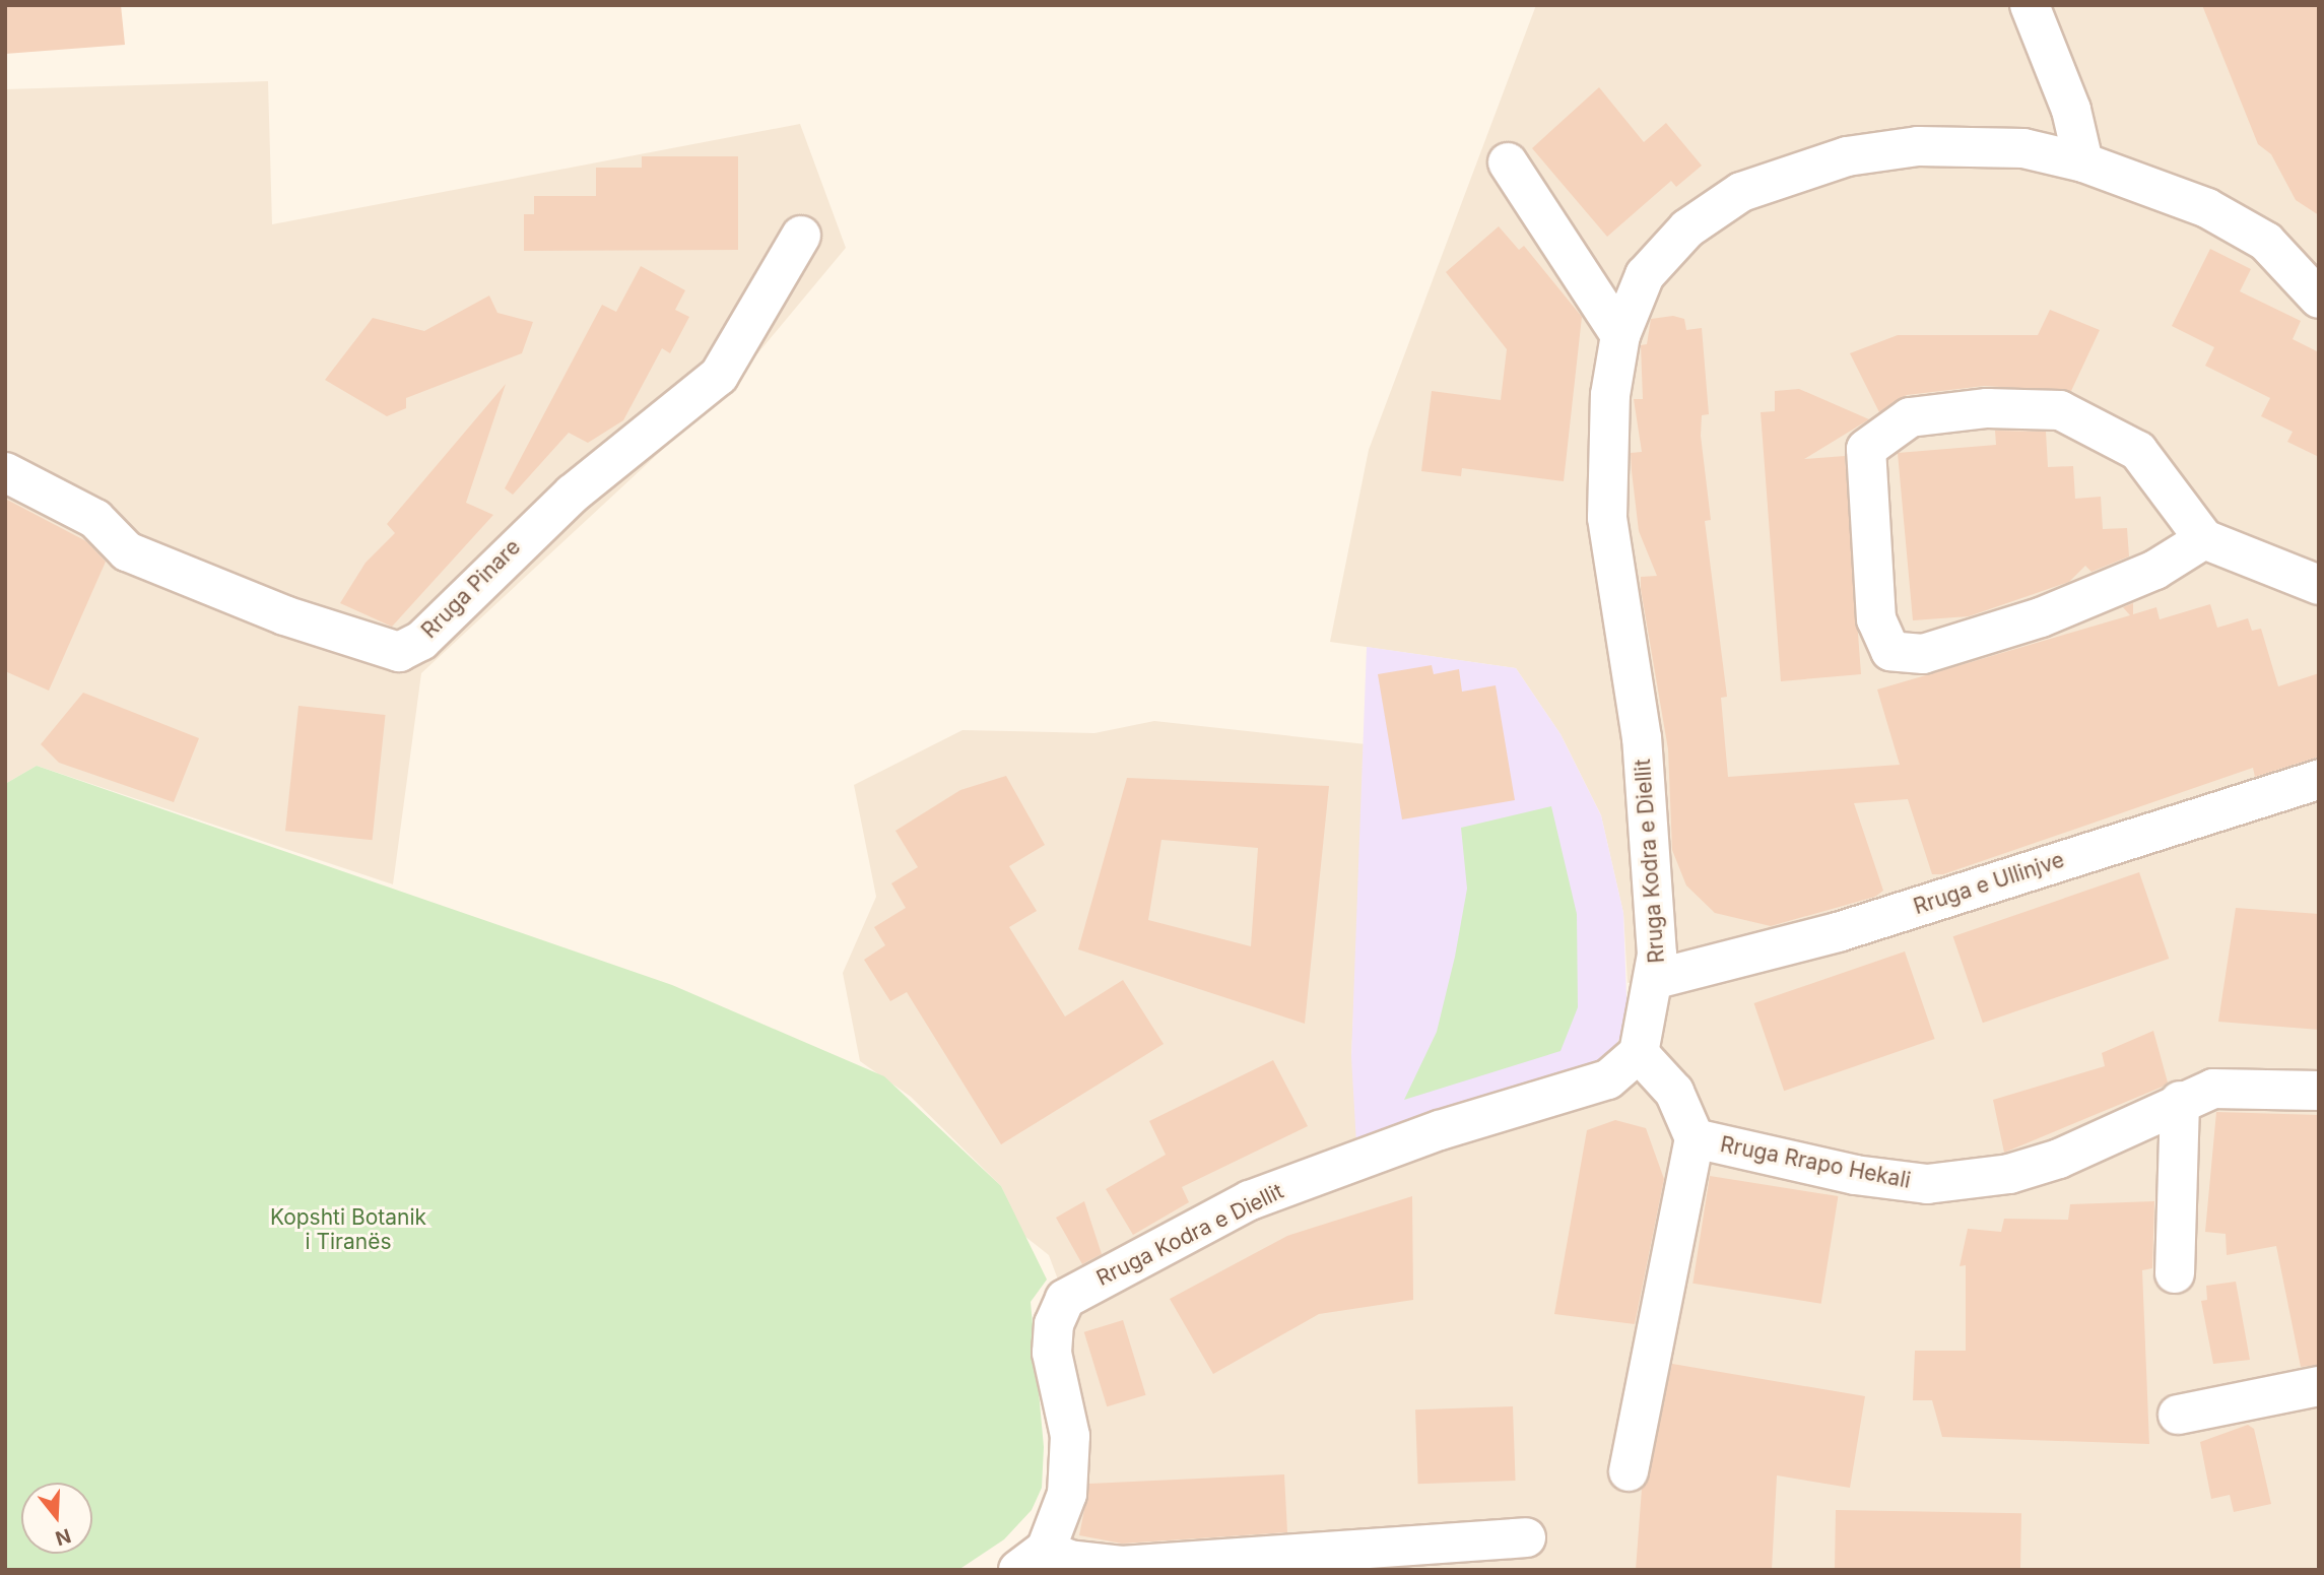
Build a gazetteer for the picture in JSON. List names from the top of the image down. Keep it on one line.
{"streets":{"street":["Rruga Pinare","Rruga Kodra e Diellit","Rruga e Ullinjve","Rruga Rrapo Hekali"]},"crossings":[["Rruga Kodra e Diellit","Rruga e Ullinjve"],["Rruga Kodra e Diellit","Rruga Rrapo Hekali"]],"parks":["Kopshti Botanik i Tiranës"],"north":"bottom"}
